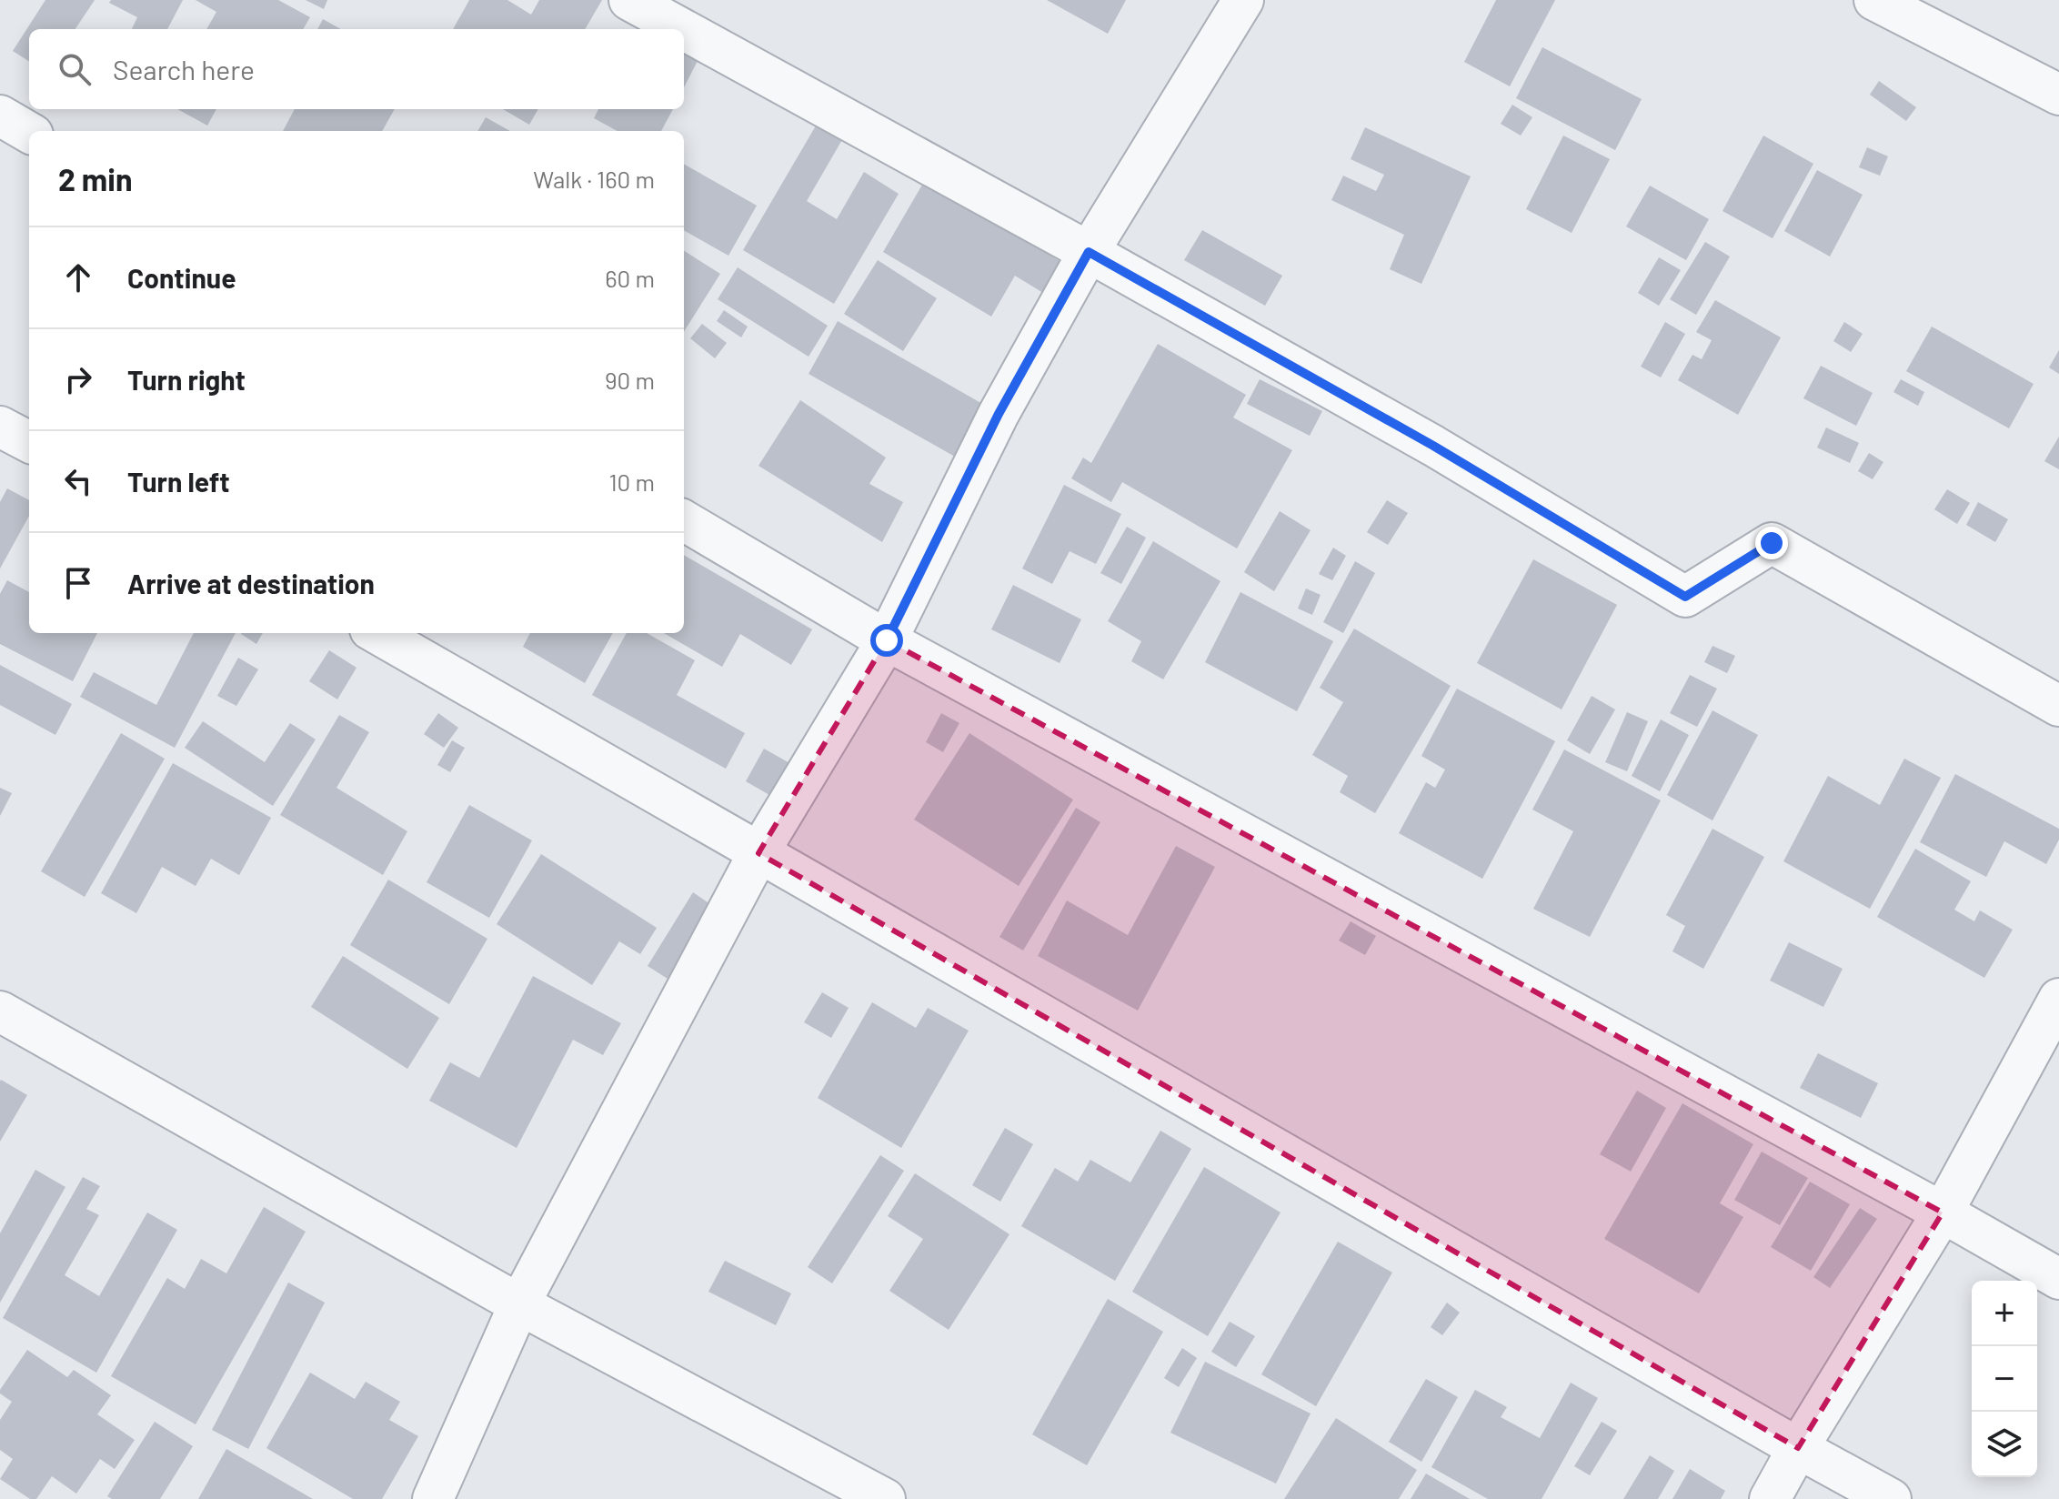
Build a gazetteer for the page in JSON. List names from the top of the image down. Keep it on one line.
{"page":{"search":"Search here","heading":["2 min","Walk · 160 m"],"list":[["Continue","60 m"],["Turn right","90 m"],["Turn left","10 m"],"Arrive at destination"],"map_buttons":["+","−"]}}
